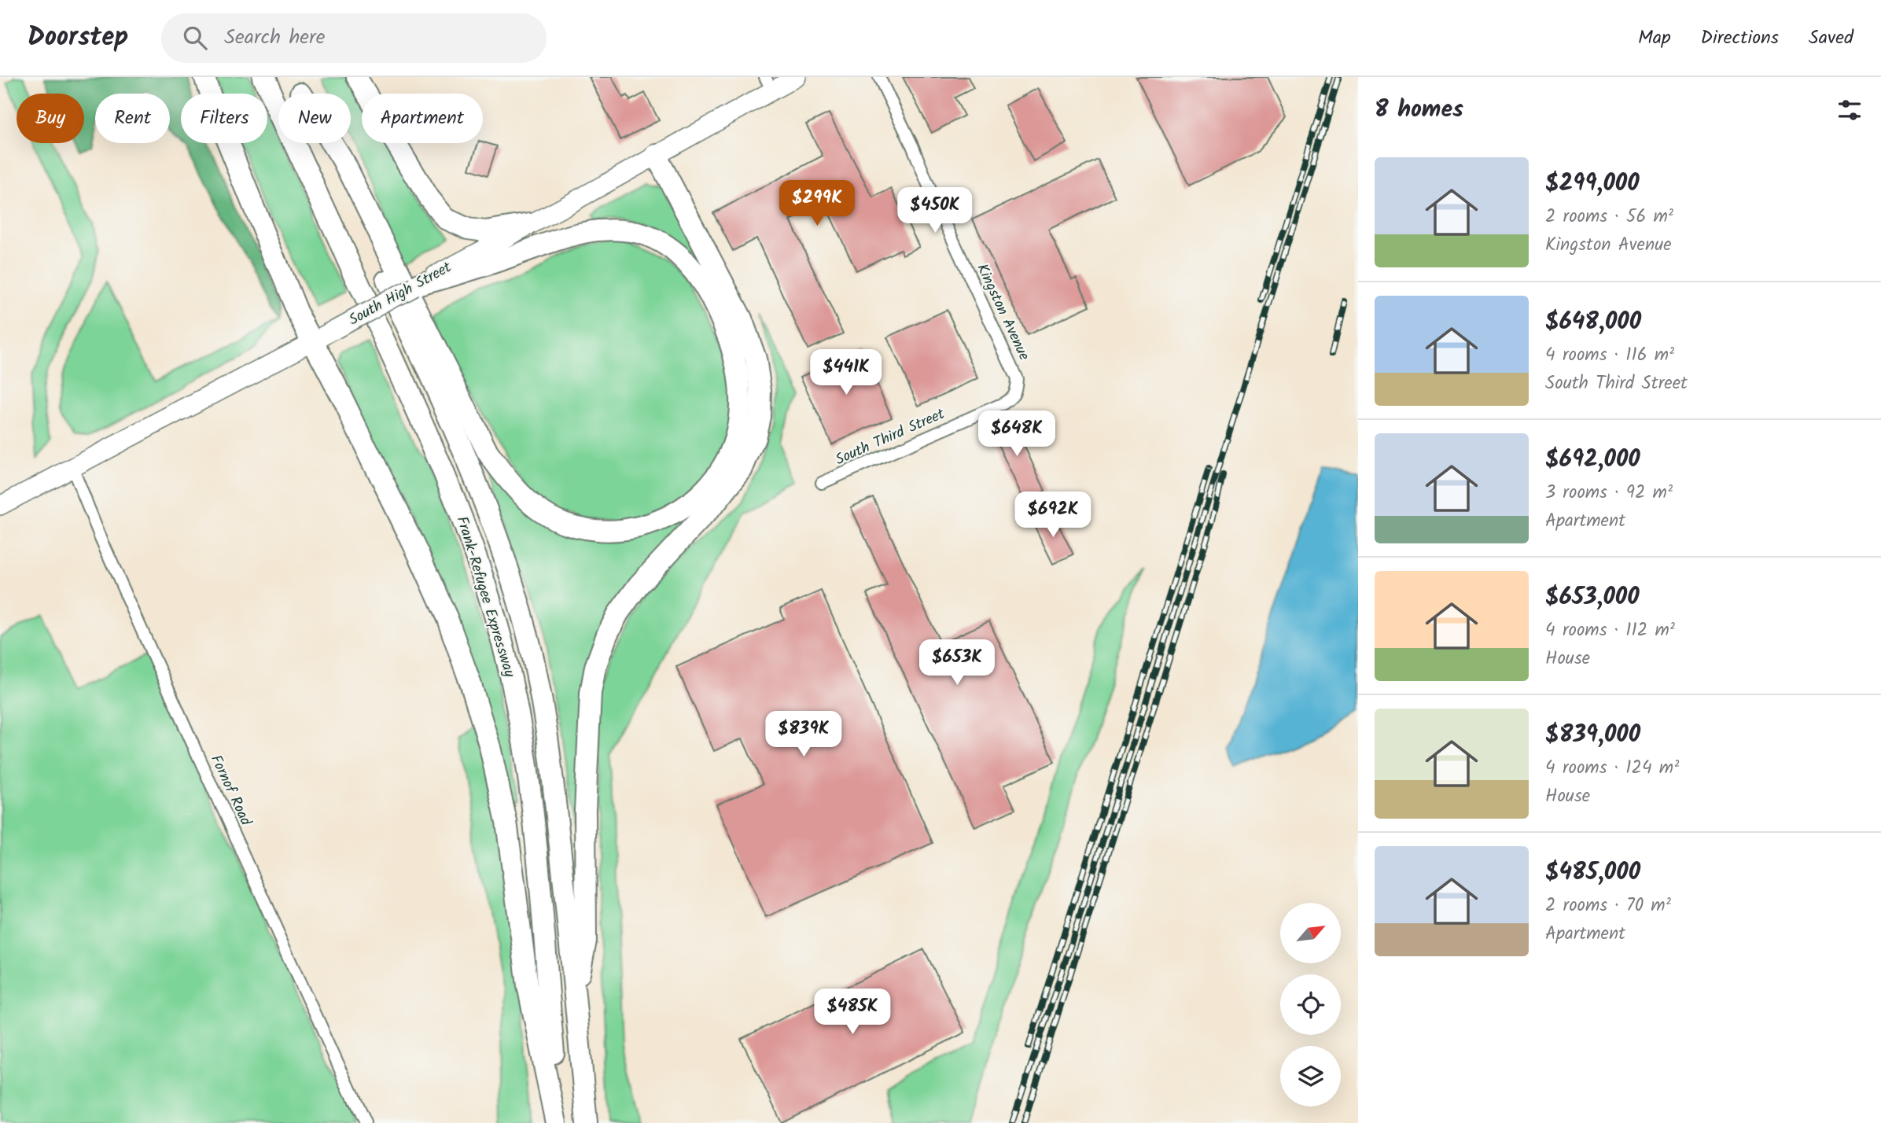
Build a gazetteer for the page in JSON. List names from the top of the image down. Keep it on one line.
{"streets":{"highway":["Frank-Refugee Expressway"],"main road":["South High Street"],"street":["Kingston Avenue","South Third Street","Fornof Road"]},"crossings":[["South High Street","Fornof Road"],["Kingston Avenue","South Third Street"]],"north":"top right","page":{"header":"Doorstep","search":"Search here","nav":["Map","Directions","Saved"],"heading":"8 homes","chip":["Buy","Rent","Filters","New","Apartment"],"list":[{"name":"$299,000","note":"2 rooms · 56 m² · Kingston Avenue"},{"name":"$648,000","note":"4 rooms · 116 m² · South Third Street"},{"name":"$692,000","note":"3 rooms · 92 m² · Apartment"},{"name":"$653,000","note":"4 rooms · 112 m² · House"},{"name":"$839,000","note":"4 rooms · 124 m² · House"},{"name":"$485,000","note":"2 rooms · 70 m² · Apartment"}],"price":["$299K","$450K","$441K","$648K","$692K","$653K","$839K","$485K"]}}
